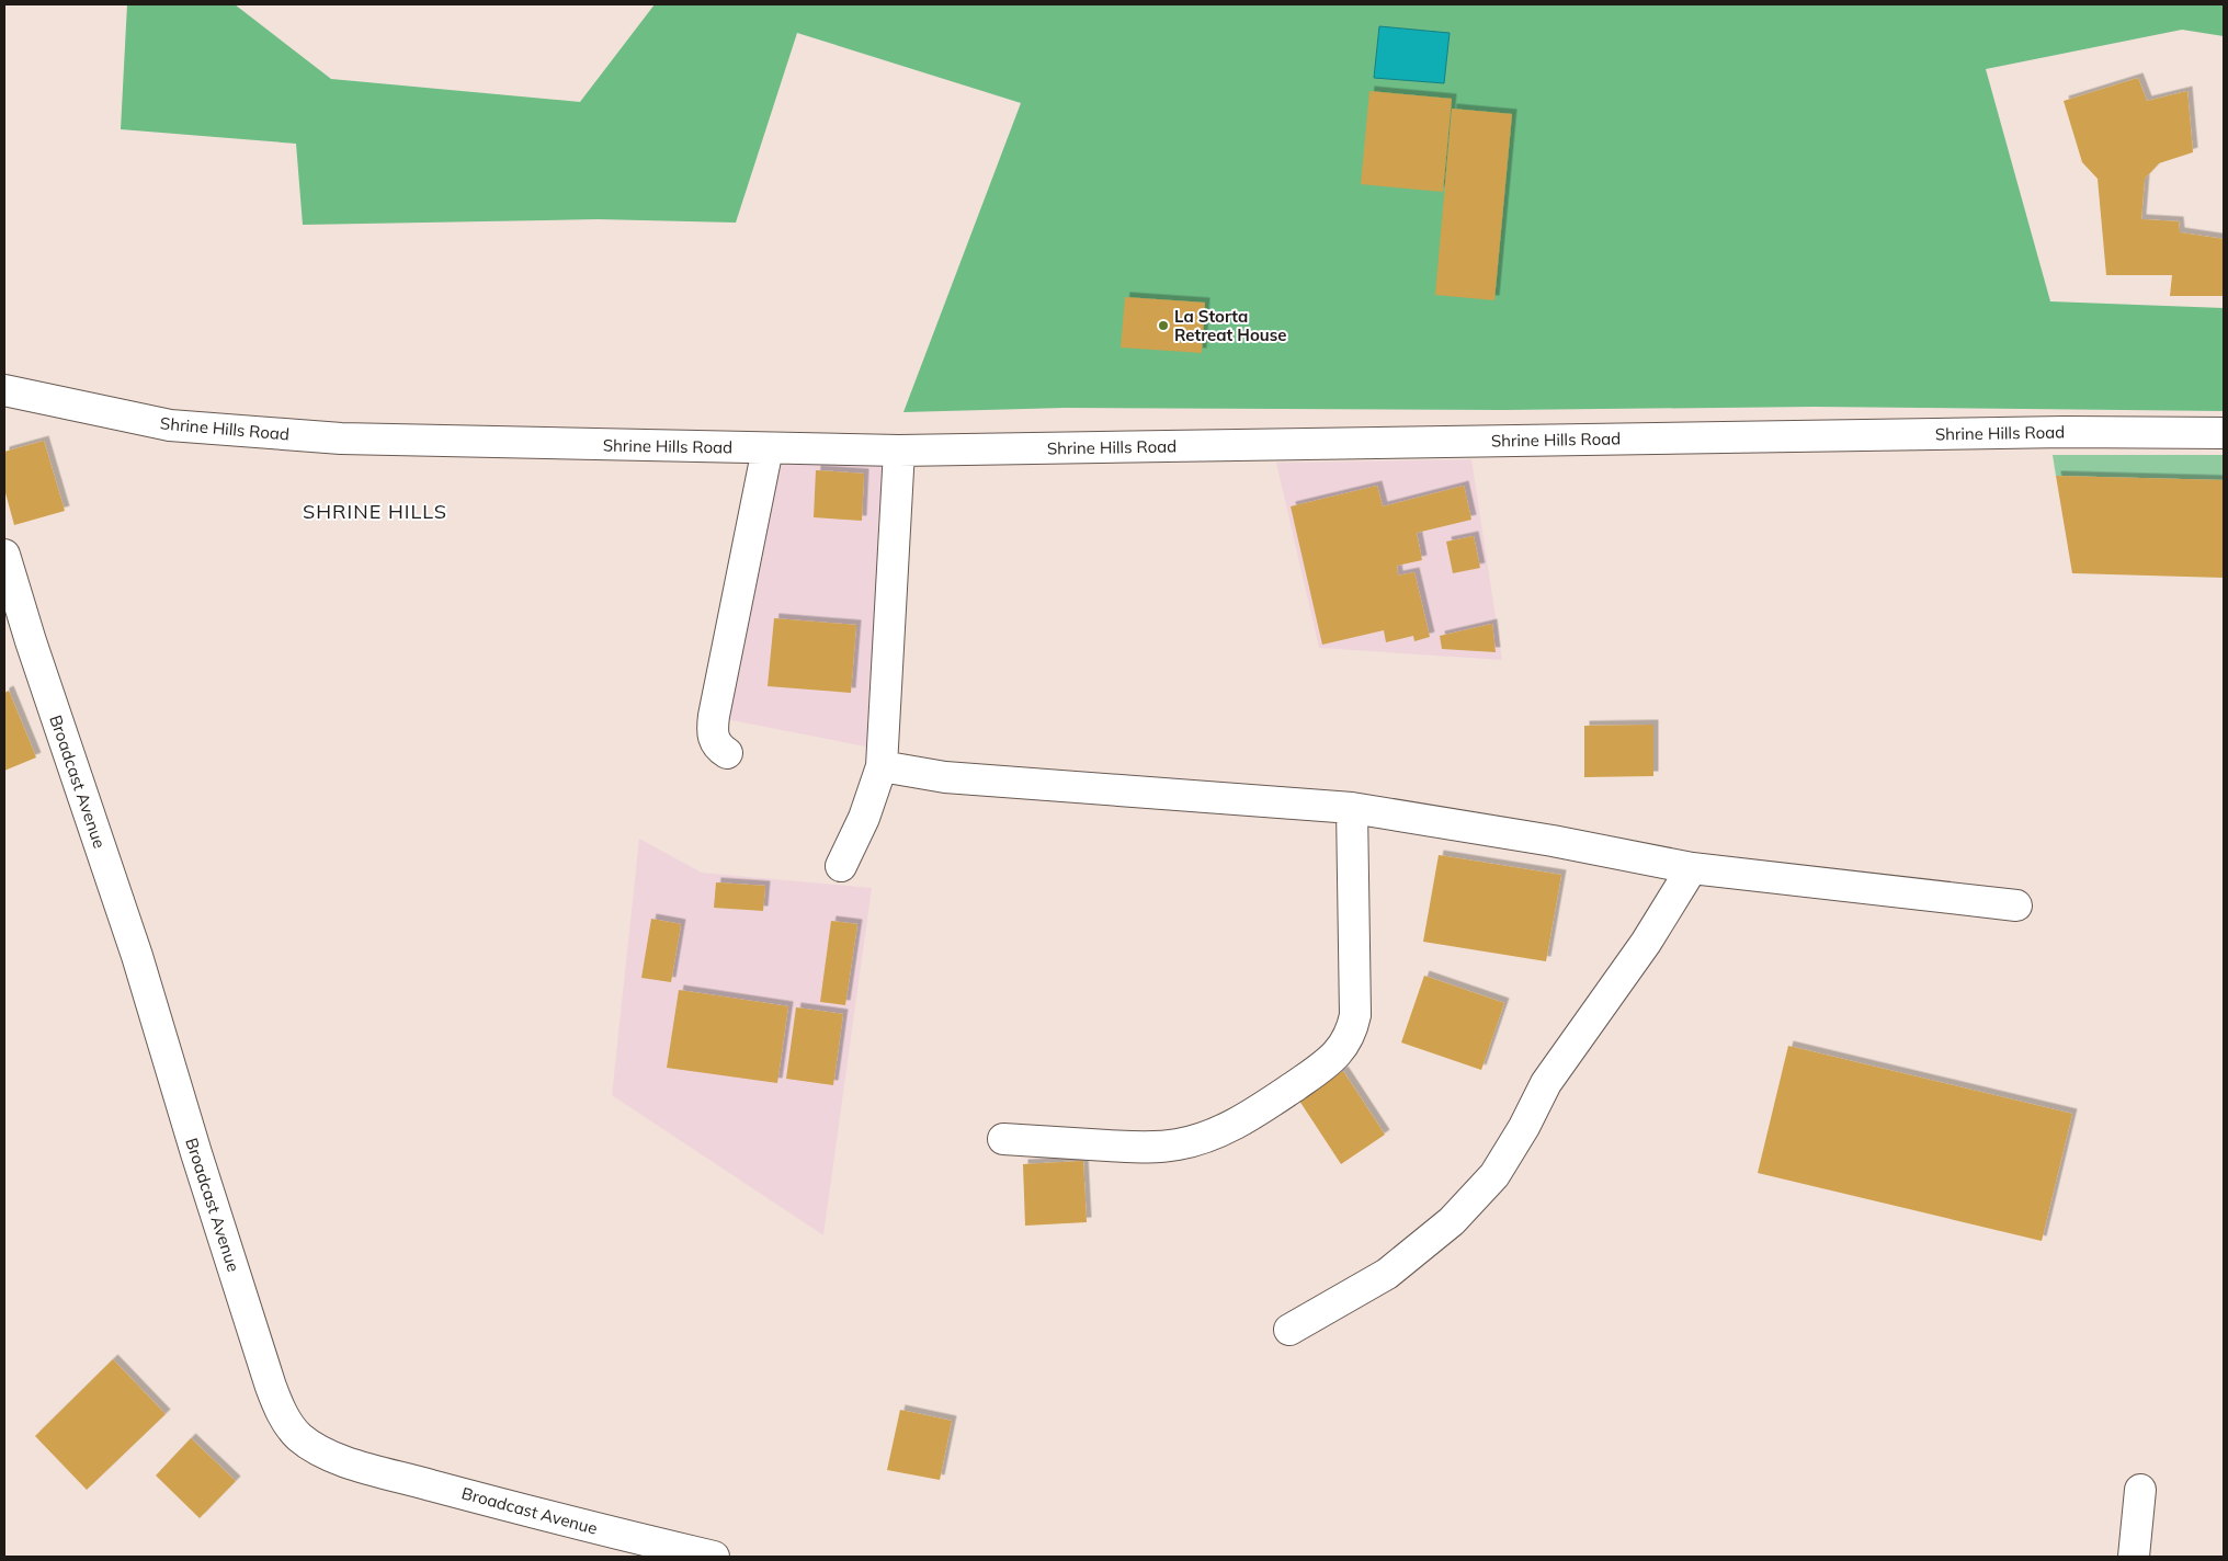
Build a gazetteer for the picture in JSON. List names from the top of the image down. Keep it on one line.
{"streets":{"street":["Shrine Hills Road","Broadcast Avenue"]},"districts":["SHRINE HILLS"],"places":["La Storta Retreat House"]}
